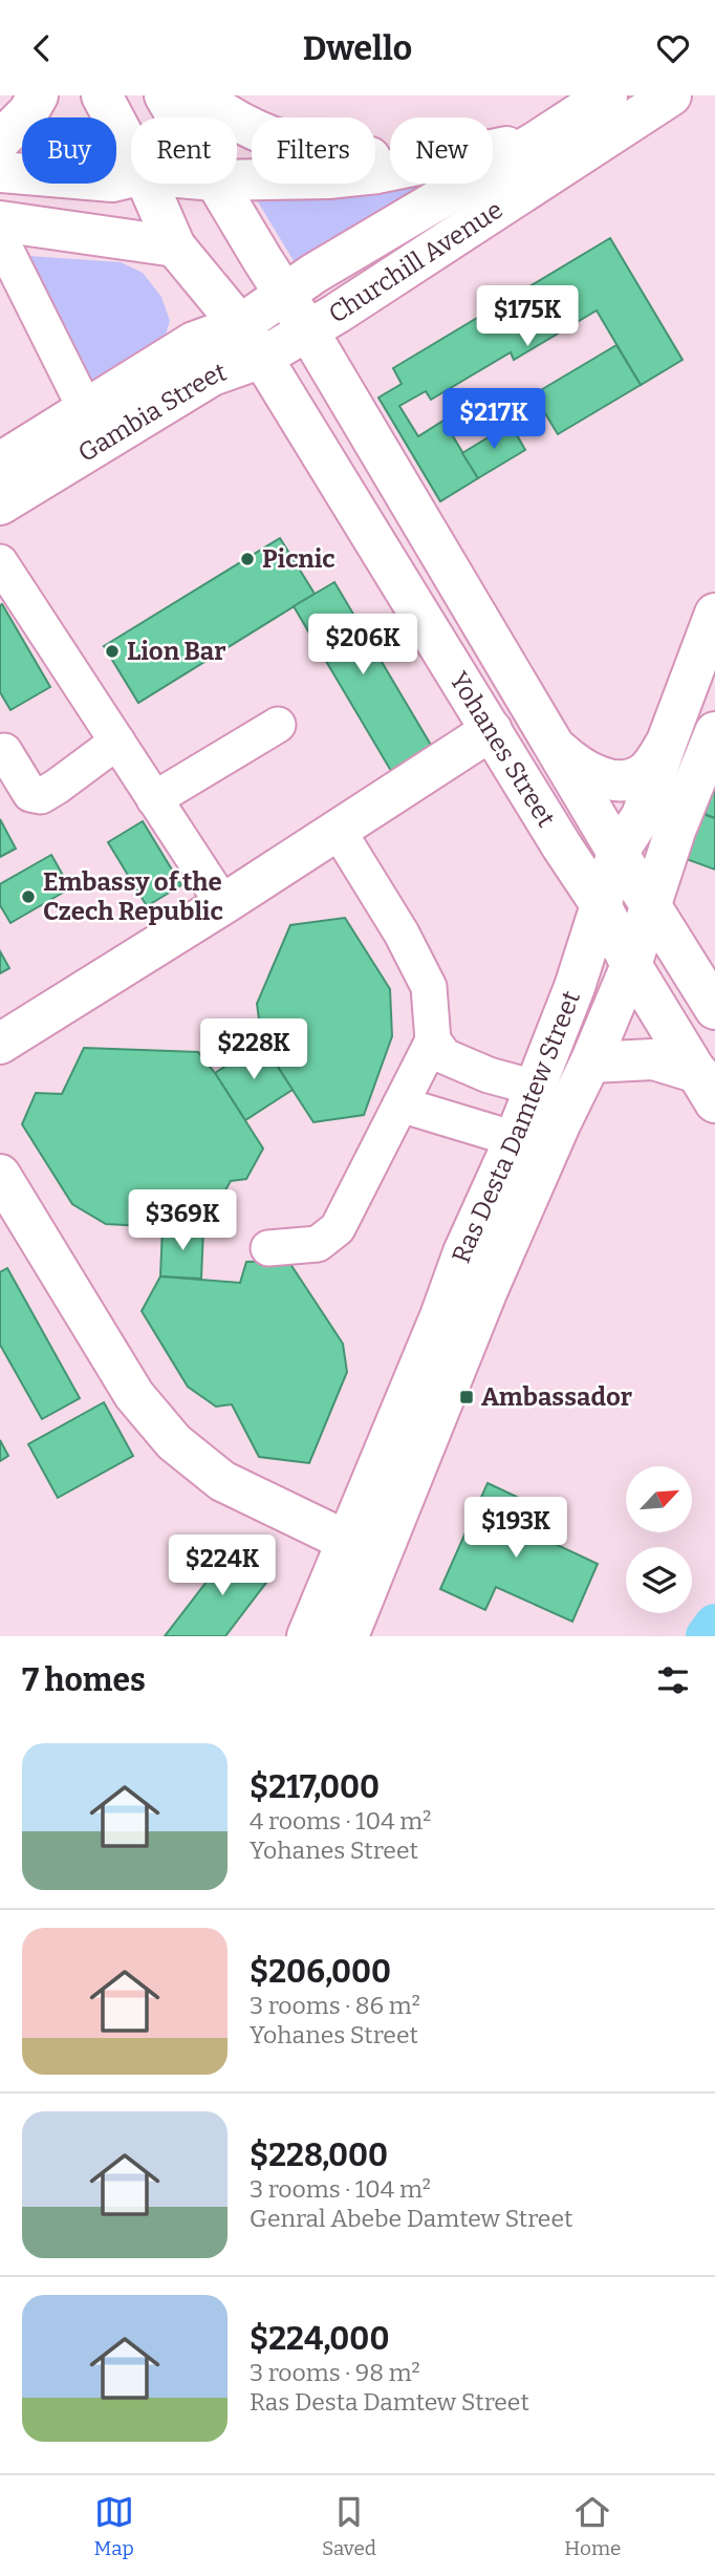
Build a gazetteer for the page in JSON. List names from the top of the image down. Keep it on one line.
{"streets":{"main road":["Churchill Avenue","Gambia Street","Yohanes Street","Ras Desta Damtew Street"]},"crossings":[["Churchill Avenue","Gambia Street"],["Churchill Avenue","Yohanes Street"],["Gambia Street","Yohanes Street"],["Yohanes Street","Ras Desta Damtew Street"]],"places":{"other":["Picnic","Lion Bar","Embassy of the Czech Republic"],"transit":["Ambassador"]},"north":"top right","page":{"header":"Dwello","chip":["Buy","Rent","Filters","New"],"price":["$175K","$217K","$206K","$228K","$369K","$193K","$224K"],"heading":"7 homes","list":[{"name":"$217,000","note":"4 rooms · 104 m² · Yohanes Street"},{"name":"$206,000","note":"3 rooms · 86 m² · Yohanes Street"},{"name":"$228,000","note":"3 rooms · 104 m² · Genral Abebe Damtew Street"},{"name":"$224,000","note":"3 rooms · 98 m² · Ras Desta Damtew Street"}],"tabs":["Map","Saved","Home"]}}
